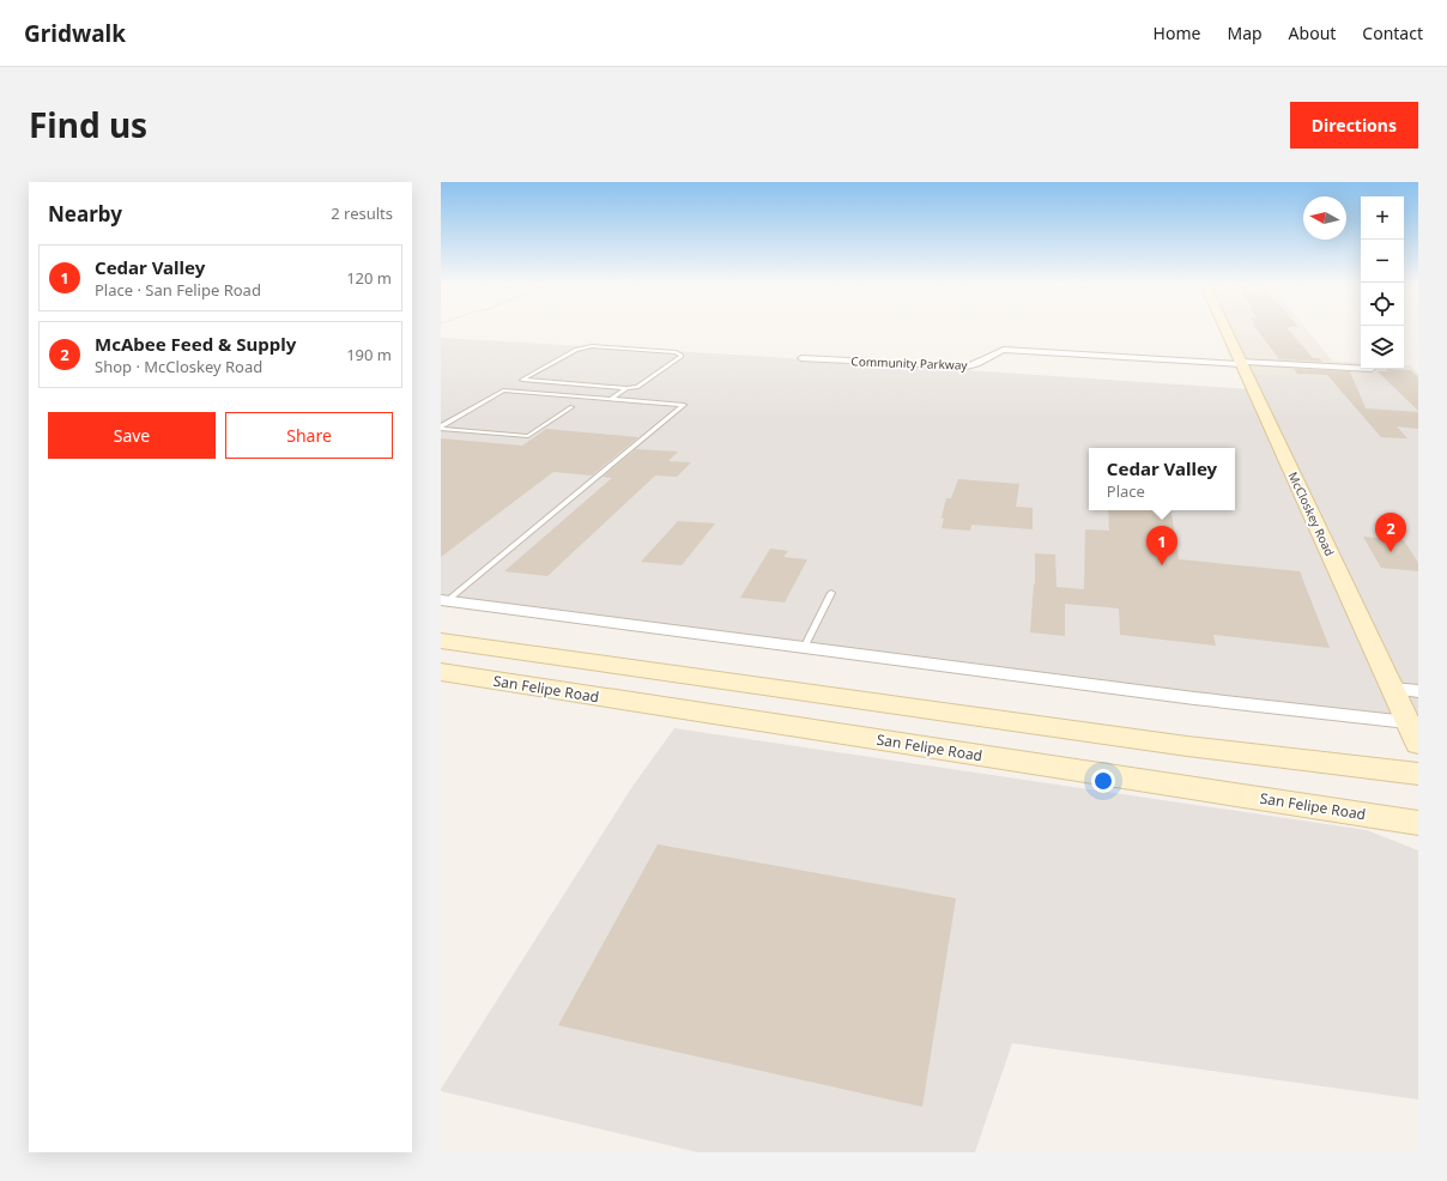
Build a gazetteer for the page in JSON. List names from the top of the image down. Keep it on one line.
{"streets":{"main road":["McCloskey Road","San Felipe Road"],"street":["Community Parkway"]},"crossings":[["Community Parkway","McCloskey Road"]],"north":"left","page":{"header":"Gridwalk","nav":["Home","Map","About","Contact"],"title":"Find us","buttons":["Directions",["Save","Share"]],"heading":["Nearby","2 results"],"map_buttons":["+","−"],"list":[{"mark":"1","name":"Cedar Valley","note":"Place · San Felipe Road","value":"120 m"},{"mark":"2","name":"McAbee Feed & Supply","note":"Shop · McCloskey Road","value":"190 m"}],"popup":["Cedar Valley","Place"],"pins":["2","1"]}}
